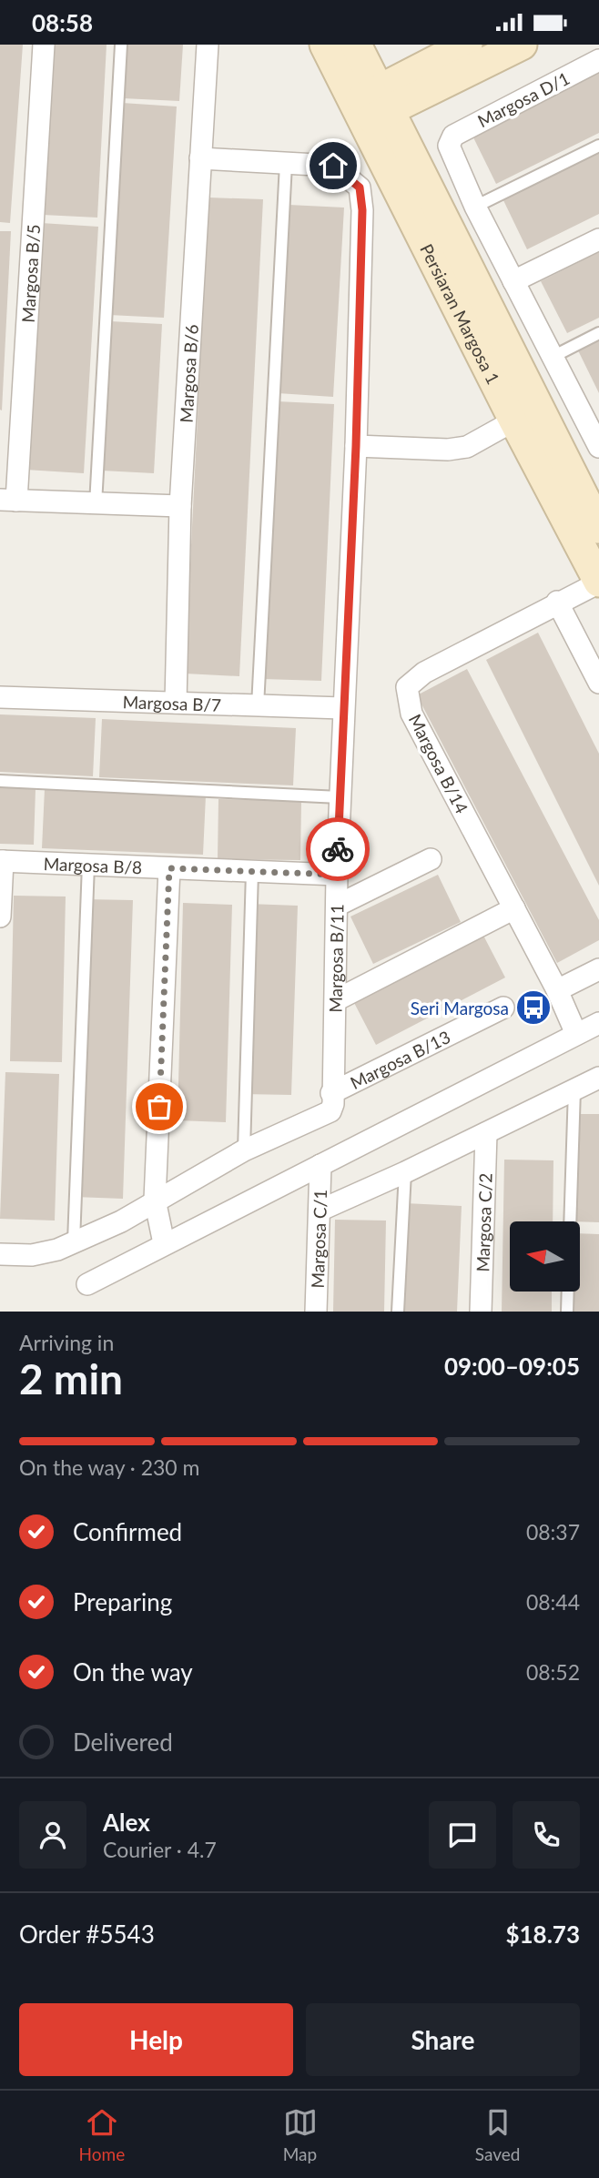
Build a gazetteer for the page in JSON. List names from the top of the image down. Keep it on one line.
{"streets":{"street":["Margosa D/1","Margosa B/5","Persiaran Margosa 1","Margosa B/6","Margosa B/7","Margosa B/14","Margosa B/8","Margosa B/11","Margosa B/13","Margosa C/2","Margosa C/1"]},"crossings":[["Persiaran Margosa 1","Margosa B/14"],["Margosa B/6","Margosa B/7"],["Margosa B/6","Margosa B/11"],["Margosa B/7","Margosa B/11"],["Margosa B/8","Margosa B/11"],["Margosa B/11","Margosa B/13"]],"places":{"bus stop":["Seri Margosa"]},"north":"left","page":{"status":"08:58","heading":["2 min","Arriving in","09:00–09:05"],"panel":["Alex","Courier · 4.7","Order #5543","$18.73"],"bar":"On the way · 230 m","list":[["Confirmed","08:37"],["Preparing","08:44"],["On the way","08:52"],"Delivered"],"buttons":["Help","Share"],"tabs":["Home","Map","Saved"]}}
